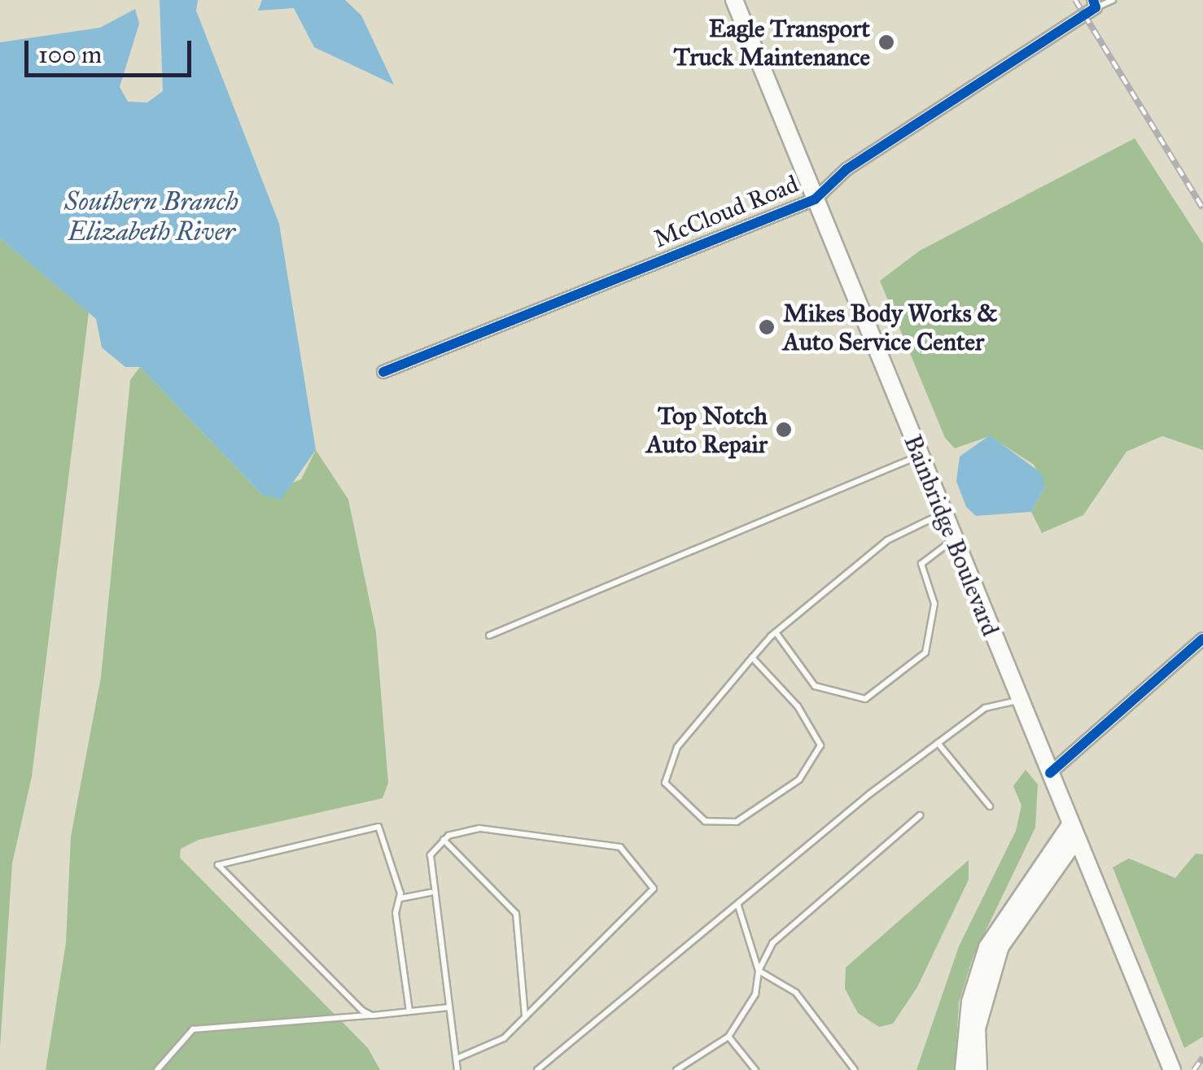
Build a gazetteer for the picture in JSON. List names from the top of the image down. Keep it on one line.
{"streets":{"main road":["Bainbridge Boulevard"],"street":["McCloud Road"]},"crossings":[["McCloud Road","Bainbridge Boulevard"]],"water":["Southern Branch Elizabeth River"],"places":["Eagle Transport Truck Maintenance","Mikes Body Works & Auto Service Center","Top Notch Auto Repair"],"scale_bar":"100 m"}
